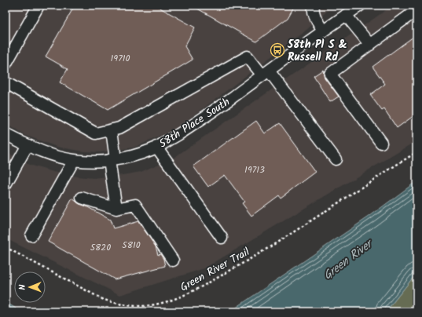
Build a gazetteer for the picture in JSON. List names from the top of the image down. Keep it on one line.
{"streets":{"street":["58th Place South"],"path":["Green River Trail"]},"water":["Green River"],"places":{"bus stop":["58th Pl S & Russell Rd"]},"house_numbers":["19710","19713","5810","5820"],"north":"left"}
